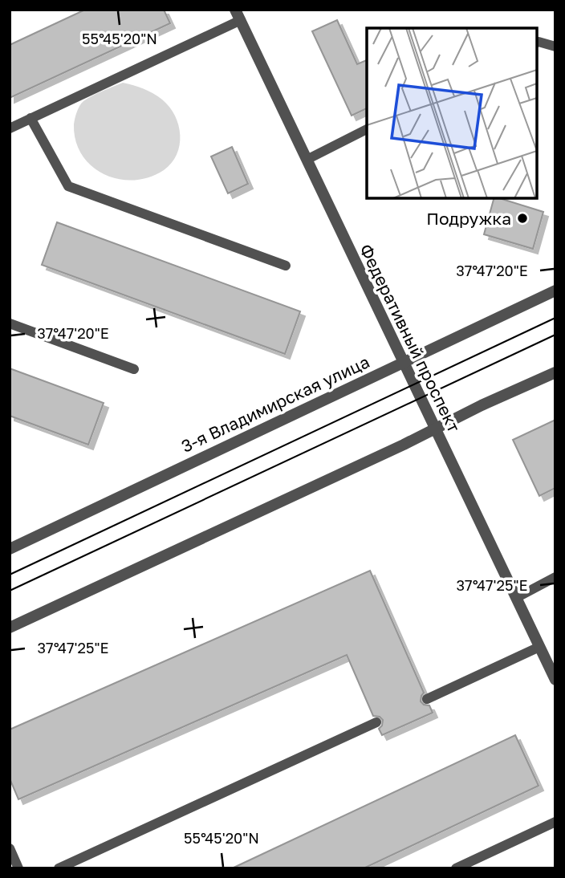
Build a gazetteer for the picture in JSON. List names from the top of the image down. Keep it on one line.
{"streets":{"street":["Федеративный проспект","3-я Владимирская улица"]},"crossings":[["Федеративный проспект","3-я Владимирская улица"]],"places":["Подружка"],"coordinates":["55°45'20\"N","37°47'20\"E","37°47'25\"E"]}
